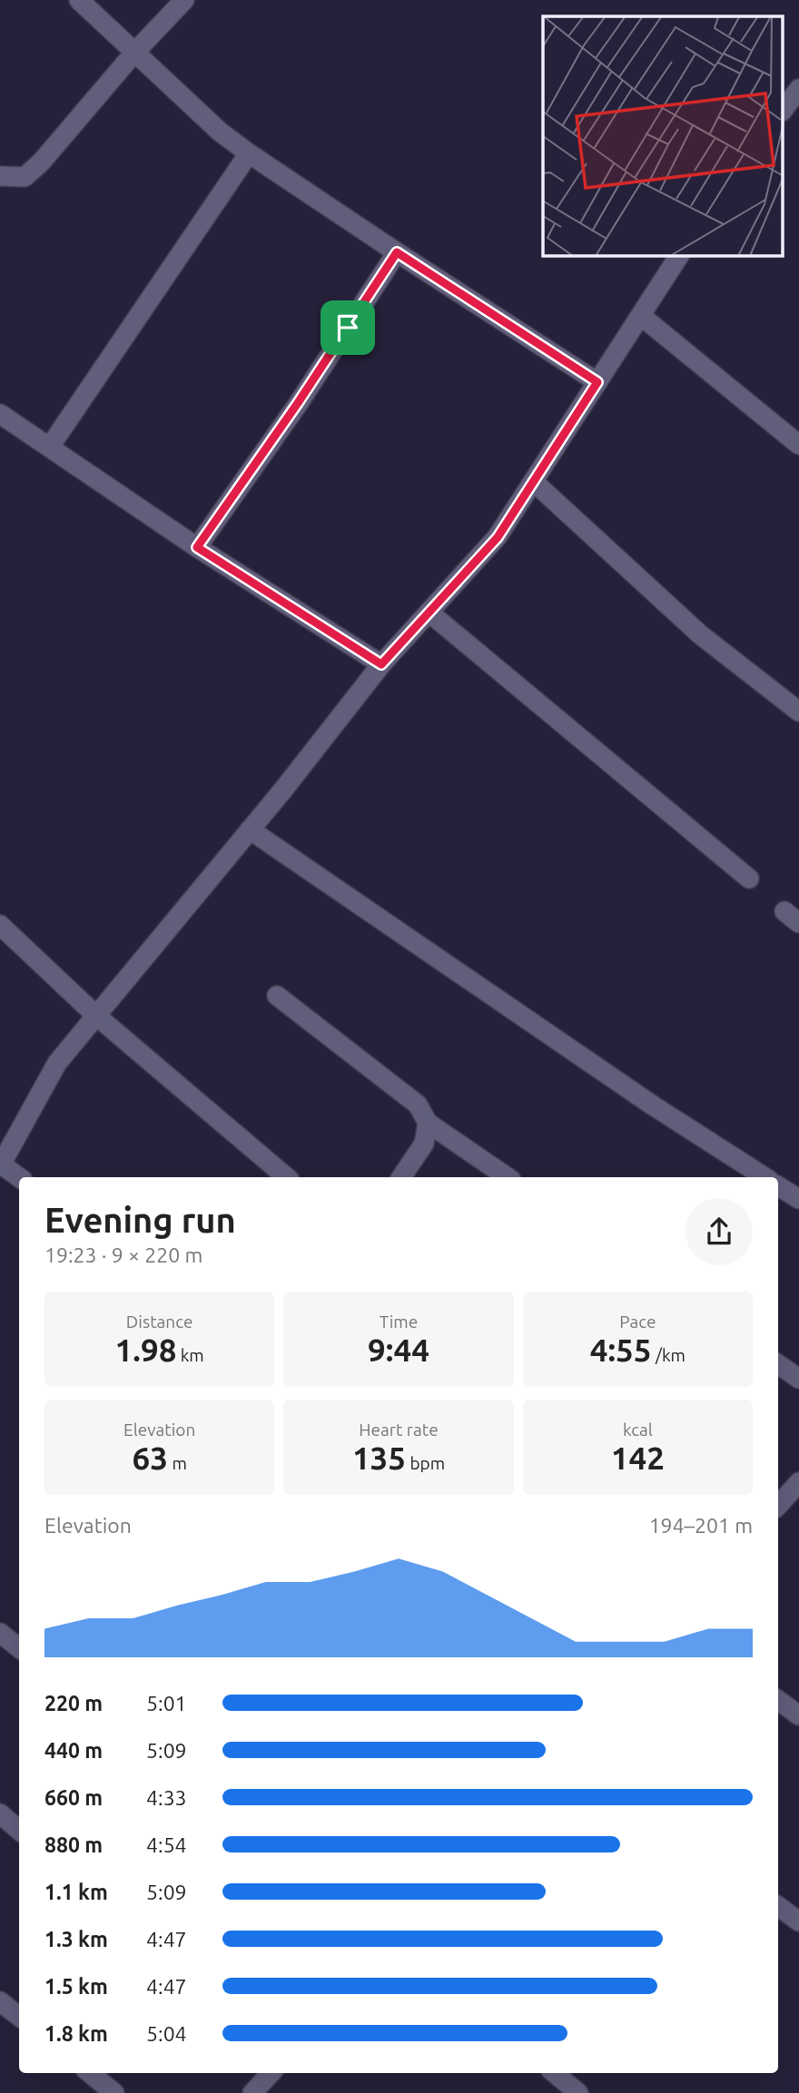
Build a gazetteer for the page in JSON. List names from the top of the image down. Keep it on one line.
{"page":{"heading":["Evening run","19:23 · 9 × 220 m"],"stats":[["Distance","1.98 km"],["Time","9:44"],["Pace","4:55 /km"],["Elevation","63 m"],["Heart rate","135 bpm"],["kcal","142"]],"chart":["Elevation","194–201 m"],"list":[{"name":"220 m","note":"5:01"},{"name":"440 m","note":"5:09"},{"name":"660 m","note":"4:33"},{"name":"880 m","note":"4:54"},{"name":"1.1 km","note":"5:09"},{"name":"1.3 km","note":"4:47"},{"name":"1.5 km","note":"4:47"},{"name":"1.8 km","note":"5:04"}]}}
